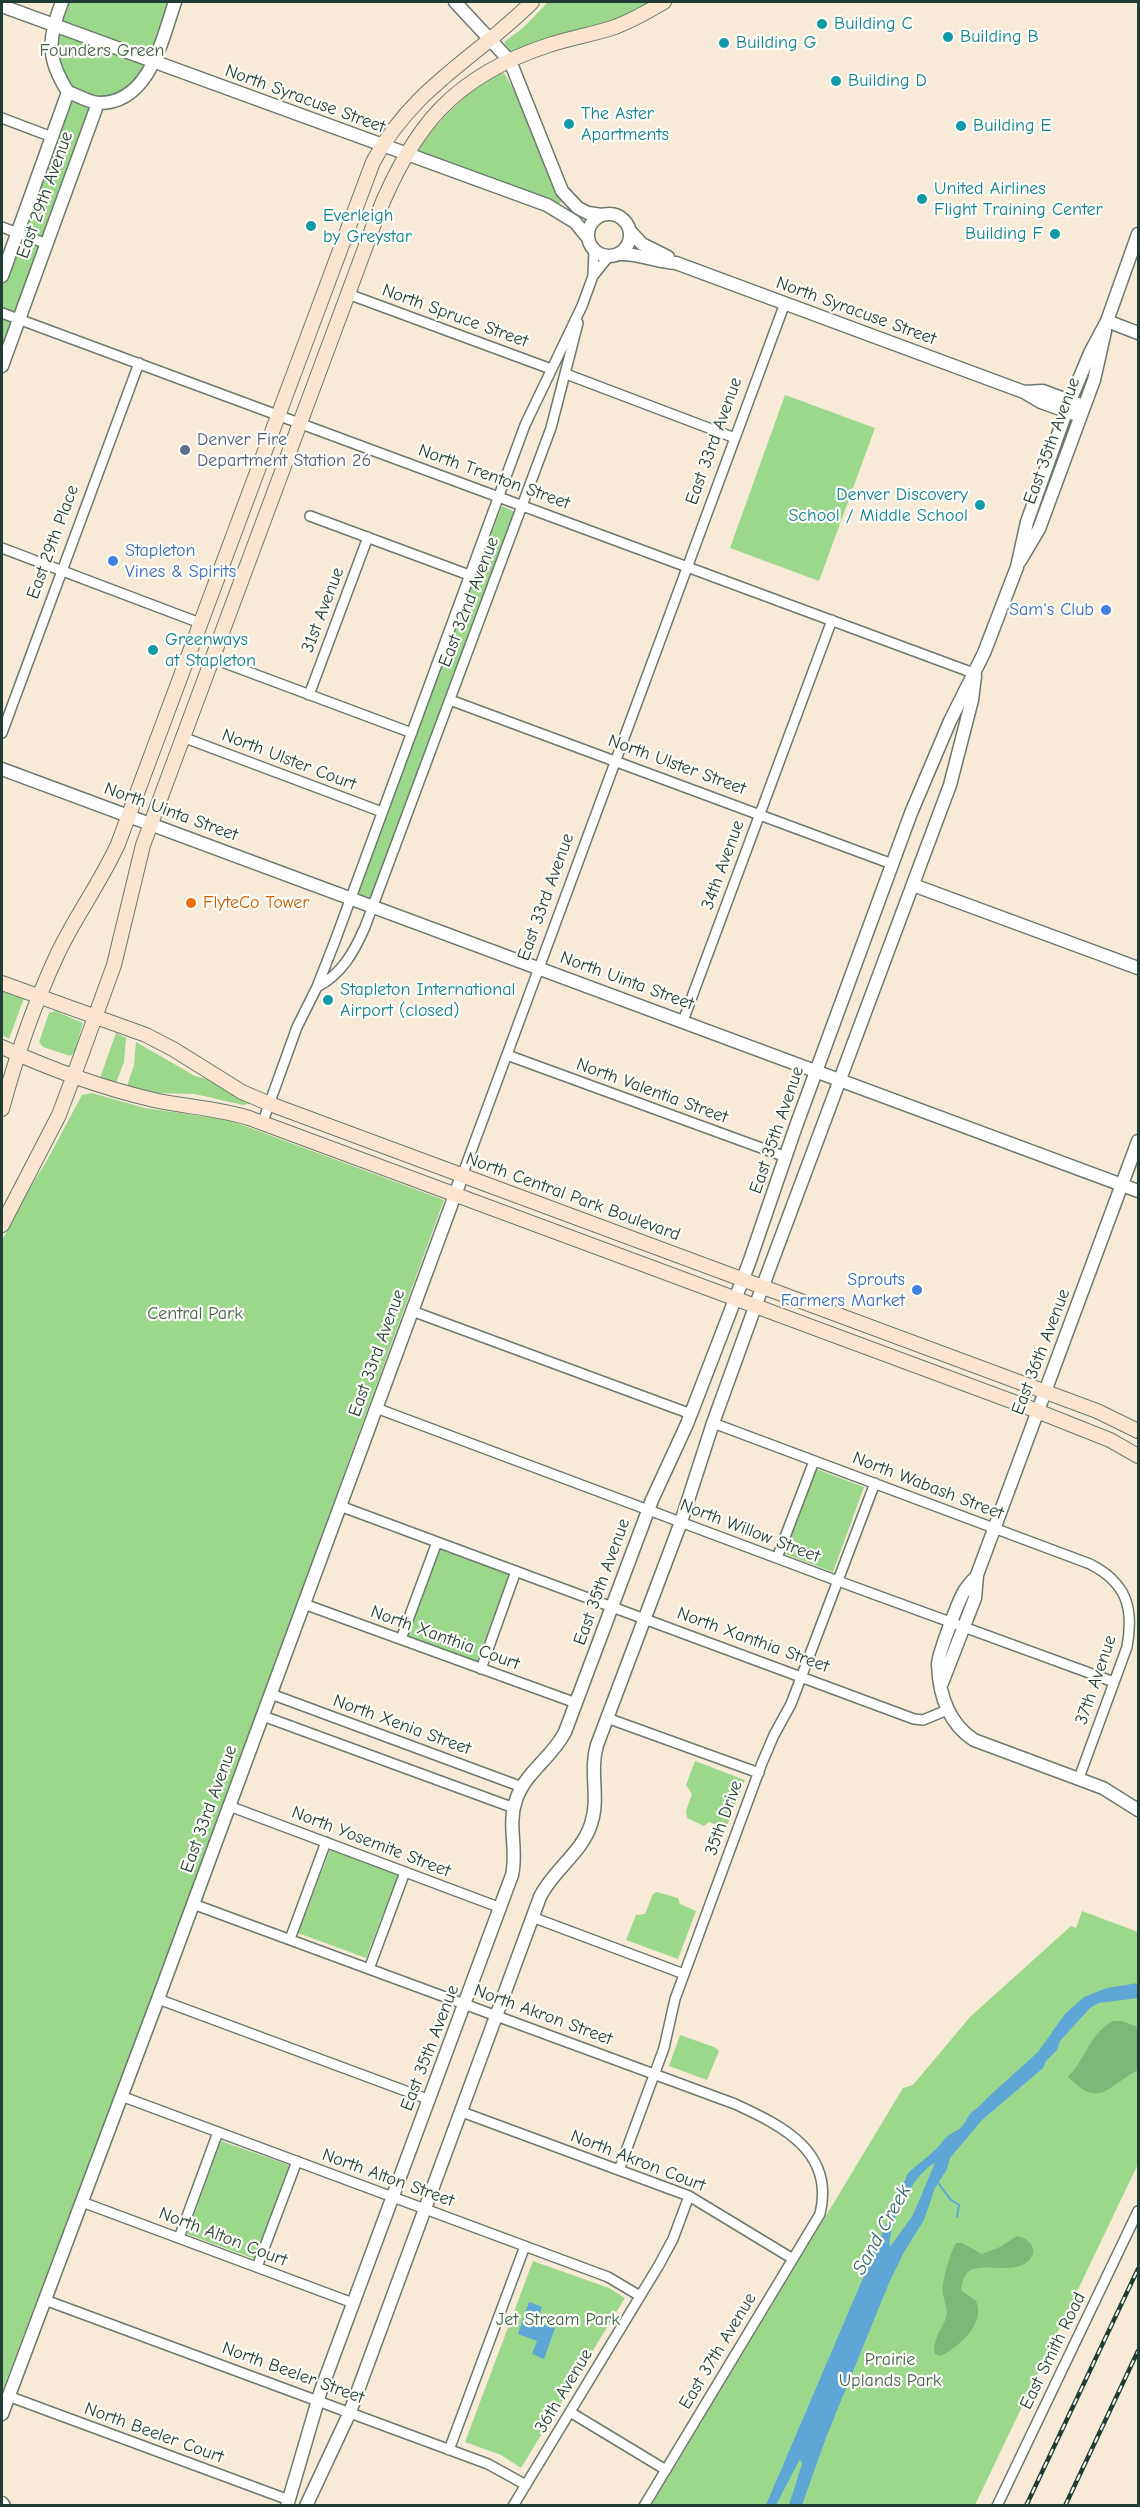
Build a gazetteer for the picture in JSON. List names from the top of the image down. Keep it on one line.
{"streets":{"main road":["North Central Park Boulevard"],"street":["North Syracuse Street","East 29th Avenue","North Spruce Street","East 33rd Avenue","East 35th Avenue","North Trenton Street","East 29th Place","East 32nd Avenue","31st Avenue","North Ulster Court","North Ulster Street","North Uinta Street","34th Avenue","North Valentia Street","East 36th Avenue","North Wabash Street","North Willow Street","North Xanthia Court","North Xanthia Street","37th Avenue","North Xenia Street","35th Drive","North Yosemite Street","North Akron Street","North Akron Court","North Alton Street","North Alton Court","East 37th Avenue","East Smith Road","North Beeler Street","36th Avenue","North Beeler Court"]},"crossings":[["North Syracuse Street","East 33rd Avenue"],["North Syracuse Street","East 35th Avenue"],["North Syracuse Street","East 32nd Avenue"],["East 29th Avenue","North Trenton Street"],["North Spruce Street","East 32nd Avenue"],["East 33rd Avenue","North Trenton Street"],["East 33rd Avenue","North Ulster Street"],["East 33rd Avenue","North Uinta Street"],["East 33rd Avenue","North Valentia Street"],["East 33rd Avenue","North Central Park Boulevard"],["East 33rd Avenue","North Willow Street"],["East 33rd Avenue","North Xanthia Court"],["East 33rd Avenue","North Xanthia Street"],["East 33rd Avenue","North Xenia Street"],["East 33rd Avenue","North Yosemite Street"],["East 33rd Avenue","North Akron Street"],["East 33rd Avenue","North Alton Street"],["East 33rd Avenue","North Alton Court"],["East 33rd Avenue","North Beeler Street"],["East 33rd Avenue","North Beeler Court"],["East 35th Avenue","North Trenton Street"],["East 35th Avenue","North Ulster Street"],["East 35th Avenue","North Uinta Street"],["East 35th Avenue","North Valentia Street"],["East 35th Avenue","North Central Park Boulevard"],["East 35th Avenue","North Wabash Street"],["East 35th Avenue","North Willow Street"],["East 35th Avenue","North Xanthia Court"],["East 35th Avenue","North Xanthia Street"],["East 35th Avenue","North Xenia Street"],["East 35th Avenue","North Yosemite Street"],["East 35th Avenue","North Akron Street"],["East 35th Avenue","North Akron Court"],["East 35th Avenue","North Alton Street"],["East 35th Avenue","North Alton Court"],["East 35th Avenue","North Beeler Street"],["East 35th Avenue","North Beeler Court"],["North Trenton Street","East 29th Place"],["North Trenton Street","East 32nd Avenue"],["North Trenton Street","34th Avenue"],["East 32nd Avenue","North Ulster Court"],["East 32nd Avenue","North Ulster Street"],["East 32nd Avenue","North Uinta Street"],["East 32nd Avenue","North Central Park Boulevard"],["North Ulster Street","34th Avenue"],["North Uinta Street","34th Avenue"],["North Uinta Street","East 36th Avenue"],["North Central Park Boulevard","East 36th Avenue"],["East 36th Avenue","North Wabash Street"],["East 36th Avenue","North Willow Street"],["East 36th Avenue","North Xanthia Street"],["North Wabash Street","37th Avenue"],["North Wabash Street","35th Drive"],["North Willow Street","37th Avenue"],["North Willow Street","35th Drive"],["North Xanthia Street","35th Drive"],["35th Drive","North Akron Street"],["35th Drive","North Akron Court"],["North Akron Street","East 37th Avenue"],["North Akron Court","East 37th Avenue"],["North Akron Court","36th Avenue"],["North Alton Street","36th Avenue"],["North Beeler Street","36th Avenue"]],"water":["Sand Creek"],"parks":["Founders Green","Central Park","Jet Stream Park","Prairie Uplands Park"],"places":["Building C","Building B","Building G","Building D","The Aster Apartments","Building E","United Airlines Flight Training Center","Everleigh by Greystar","Building F","Denver Fire Department Station 26","Denver Discovery School / Middle School","Stapleton Vines & Spirits","Sam's Club","Greenways at Stapleton","FlyteCo Tower","Stapleton International Airport (closed)","Sprouts Farmers Market"]}
